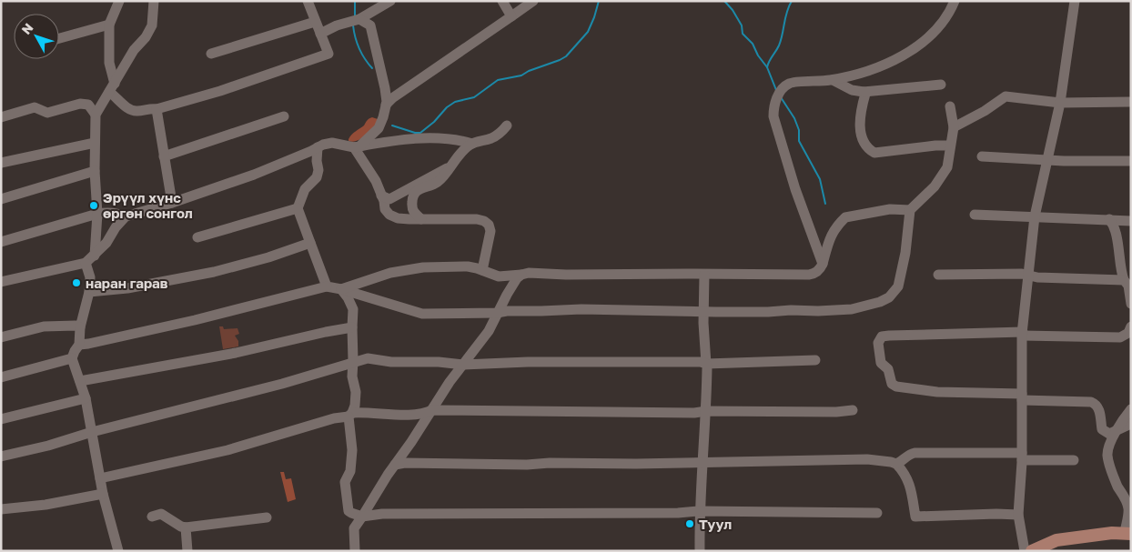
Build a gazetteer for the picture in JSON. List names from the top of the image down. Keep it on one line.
{"places":["Эрүүл хүнс өргөн сонгол","наран гарав","Туул"],"north":"top left"}
